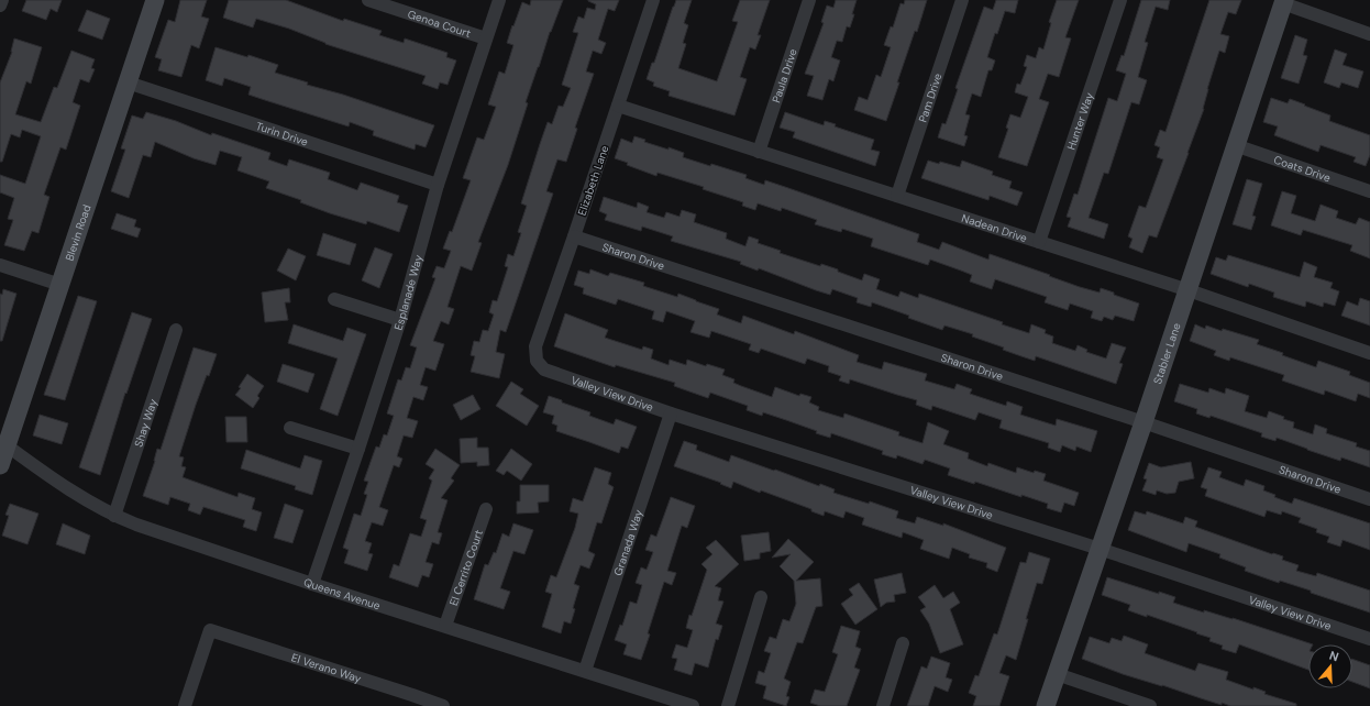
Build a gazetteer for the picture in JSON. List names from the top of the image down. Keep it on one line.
{"streets":{"street":["Genoa Court","Paula Drive","Pam Drive","Hunter Way","Turin Drive","Coats Drive","Elizabeth Lane","Nadean Drive","Blevin Road","Sharon Drive","Esplanade Way","Stabler Lane","Valley View Drive","Shay Way","Granada Way","El Cerrito Court","Queens Avenue","El Verano Way"]},"crossings":[["Genoa Court","Esplanade Way"],["Paula Drive","Nadean Drive"],["Pam Drive","Nadean Drive"],["Hunter Way","Nadean Drive"],["Turin Drive","Blevin Road"],["Turin Drive","Esplanade Way"],["Coats Drive","Stabler Lane"],["Elizabeth Lane","Nadean Drive"],["Elizabeth Lane","Sharon Drive"],["Elizabeth Lane","Valley View Drive"],["Nadean Drive","Stabler Lane"],["Blevin Road","Queens Avenue"],["Sharon Drive","Stabler Lane"],["Esplanade Way","Queens Avenue"],["Stabler Lane","Valley View Drive"],["Valley View Drive","Granada Way"],["Shay Way","Queens Avenue"],["Granada Way","Queens Avenue"],["El Cerrito Court","Queens Avenue"]],"north":"top"}
